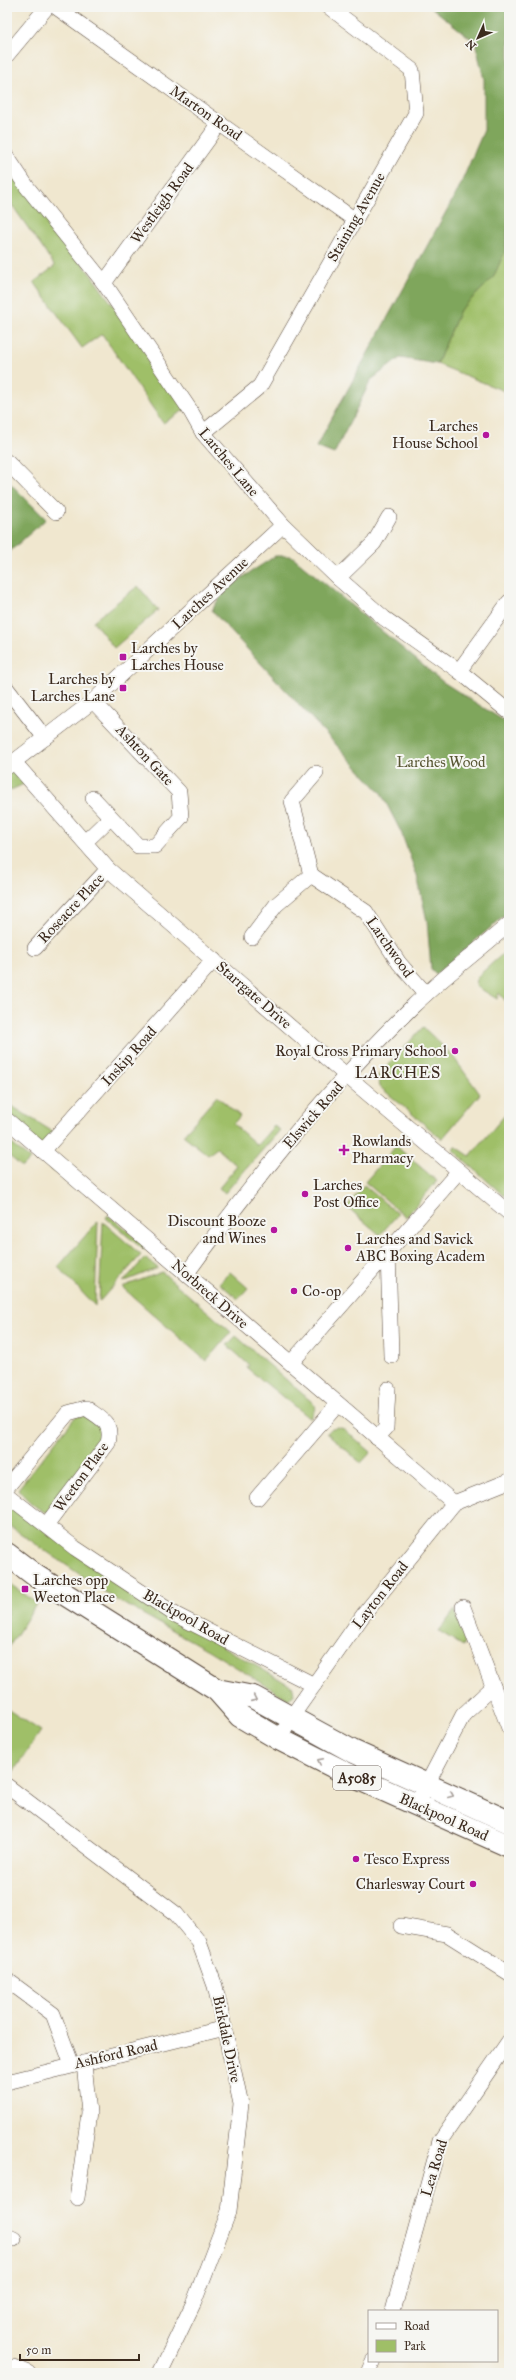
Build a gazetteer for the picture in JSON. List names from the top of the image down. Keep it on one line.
{"streets":{"highway":["Blackpool Road","A5085"],"street":["Marton Road","Westleigh Road","Staining Avenue","Larches Lane","Larches Avenue","Ashton Gate","Roseacre Place","Larchwood","Starrgate Drive","Inskip Road","Elswick Road","Norbreck Drive","Weeton Place","Layton Road","Birkdale Drive","Ashford Road","Lea Road"]},"crossings":[["Marton Road","Westleigh Road"],["Marton Road","Staining Avenue"],["Westleigh Road","Larches Lane"],["Staining Avenue","Larches Lane"],["Larches Lane","Larches Avenue"],["Larches Avenue","Ashton Gate"],["Larches Avenue","Starrgate Drive"],["Roseacre Place","Starrgate Drive"],["Larchwood","Elswick Road"],["Starrgate Drive","Inskip Road"],["Starrgate Drive","Elswick Road"],["Inskip Road","Norbreck Drive"],["Elswick Road","Norbreck Drive"],["Norbreck Drive","Layton Road"],["Weeton Place","Blackpool Road"],["Layton Road","Blackpool Road"],["Birkdale Drive","Ashford Road"]],"districts":["LARCHES"],"parks":["Larches Wood"],"places":{"other":["Larches House School","Royal Cross Primary School","Larches Post Office","Discount Booze and Wines","Larches and Savick ABC Boxing Academ","Co-op","Tesco Express","Charlesway Court"],"transit":["Larches by Larches House","Larches by Larches Lane","Larches opp Weeton Place"],"health":["Rowlands Pharmacy"]},"legend":["Road","Park"],"scale_bar":"50 m","north":"bottom left"}
